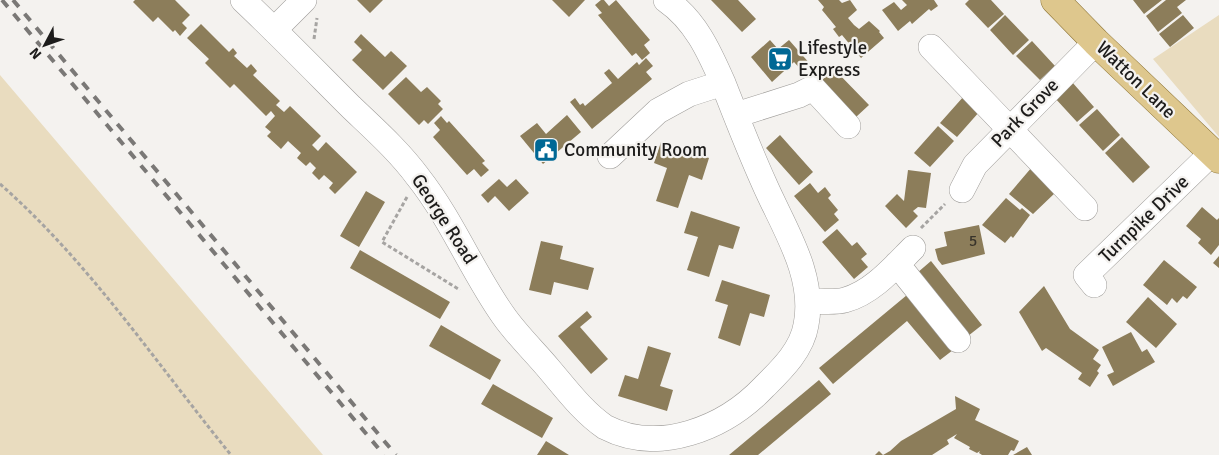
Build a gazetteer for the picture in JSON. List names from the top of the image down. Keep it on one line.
{"streets":{"main road":["Watton Lane"],"street":["Park Grove","George Road","Turnpike Drive"]},"crossings":[["Watton Lane","Park Grove"],["Watton Lane","Turnpike Drive"]],"places":{"supermarket":["Lifestyle Express"],"public building":["Community Room"]},"house_numbers":["5"],"north":"bottom left"}
